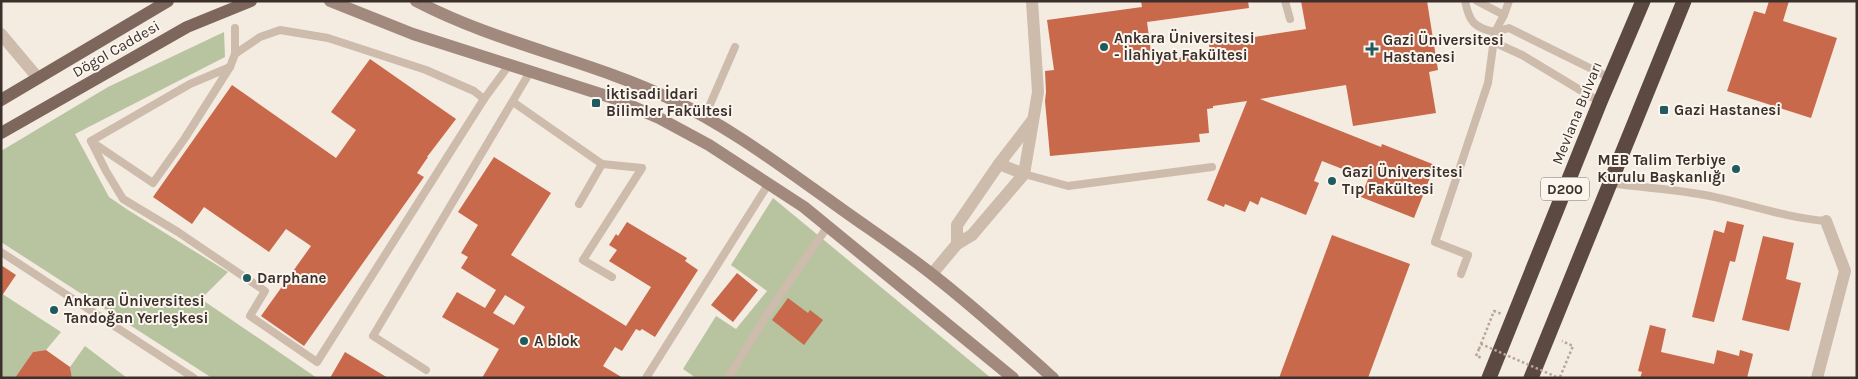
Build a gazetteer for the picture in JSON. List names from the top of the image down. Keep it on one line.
{"streets":{"highway":["Mevlana Bulvarı","D200"],"main road":["Dögol Caddesi"]},"places":{"other":["Ankara Üniversitesi - İlahiyat Fakültesi","MEB Talim Terbiye Kurulu Başkanlığı","Gazi Üniversitesi Tıp Fakültesi","Darphane","Ankara Üniversitesi Tandoğan Yerleşkesi","A blok"],"health":["Gazi Üniversitesi Hastanesi"],"transit":["İktisadi İdari Bilimler Fakültesi","Gazi Hastanesi"]}}
